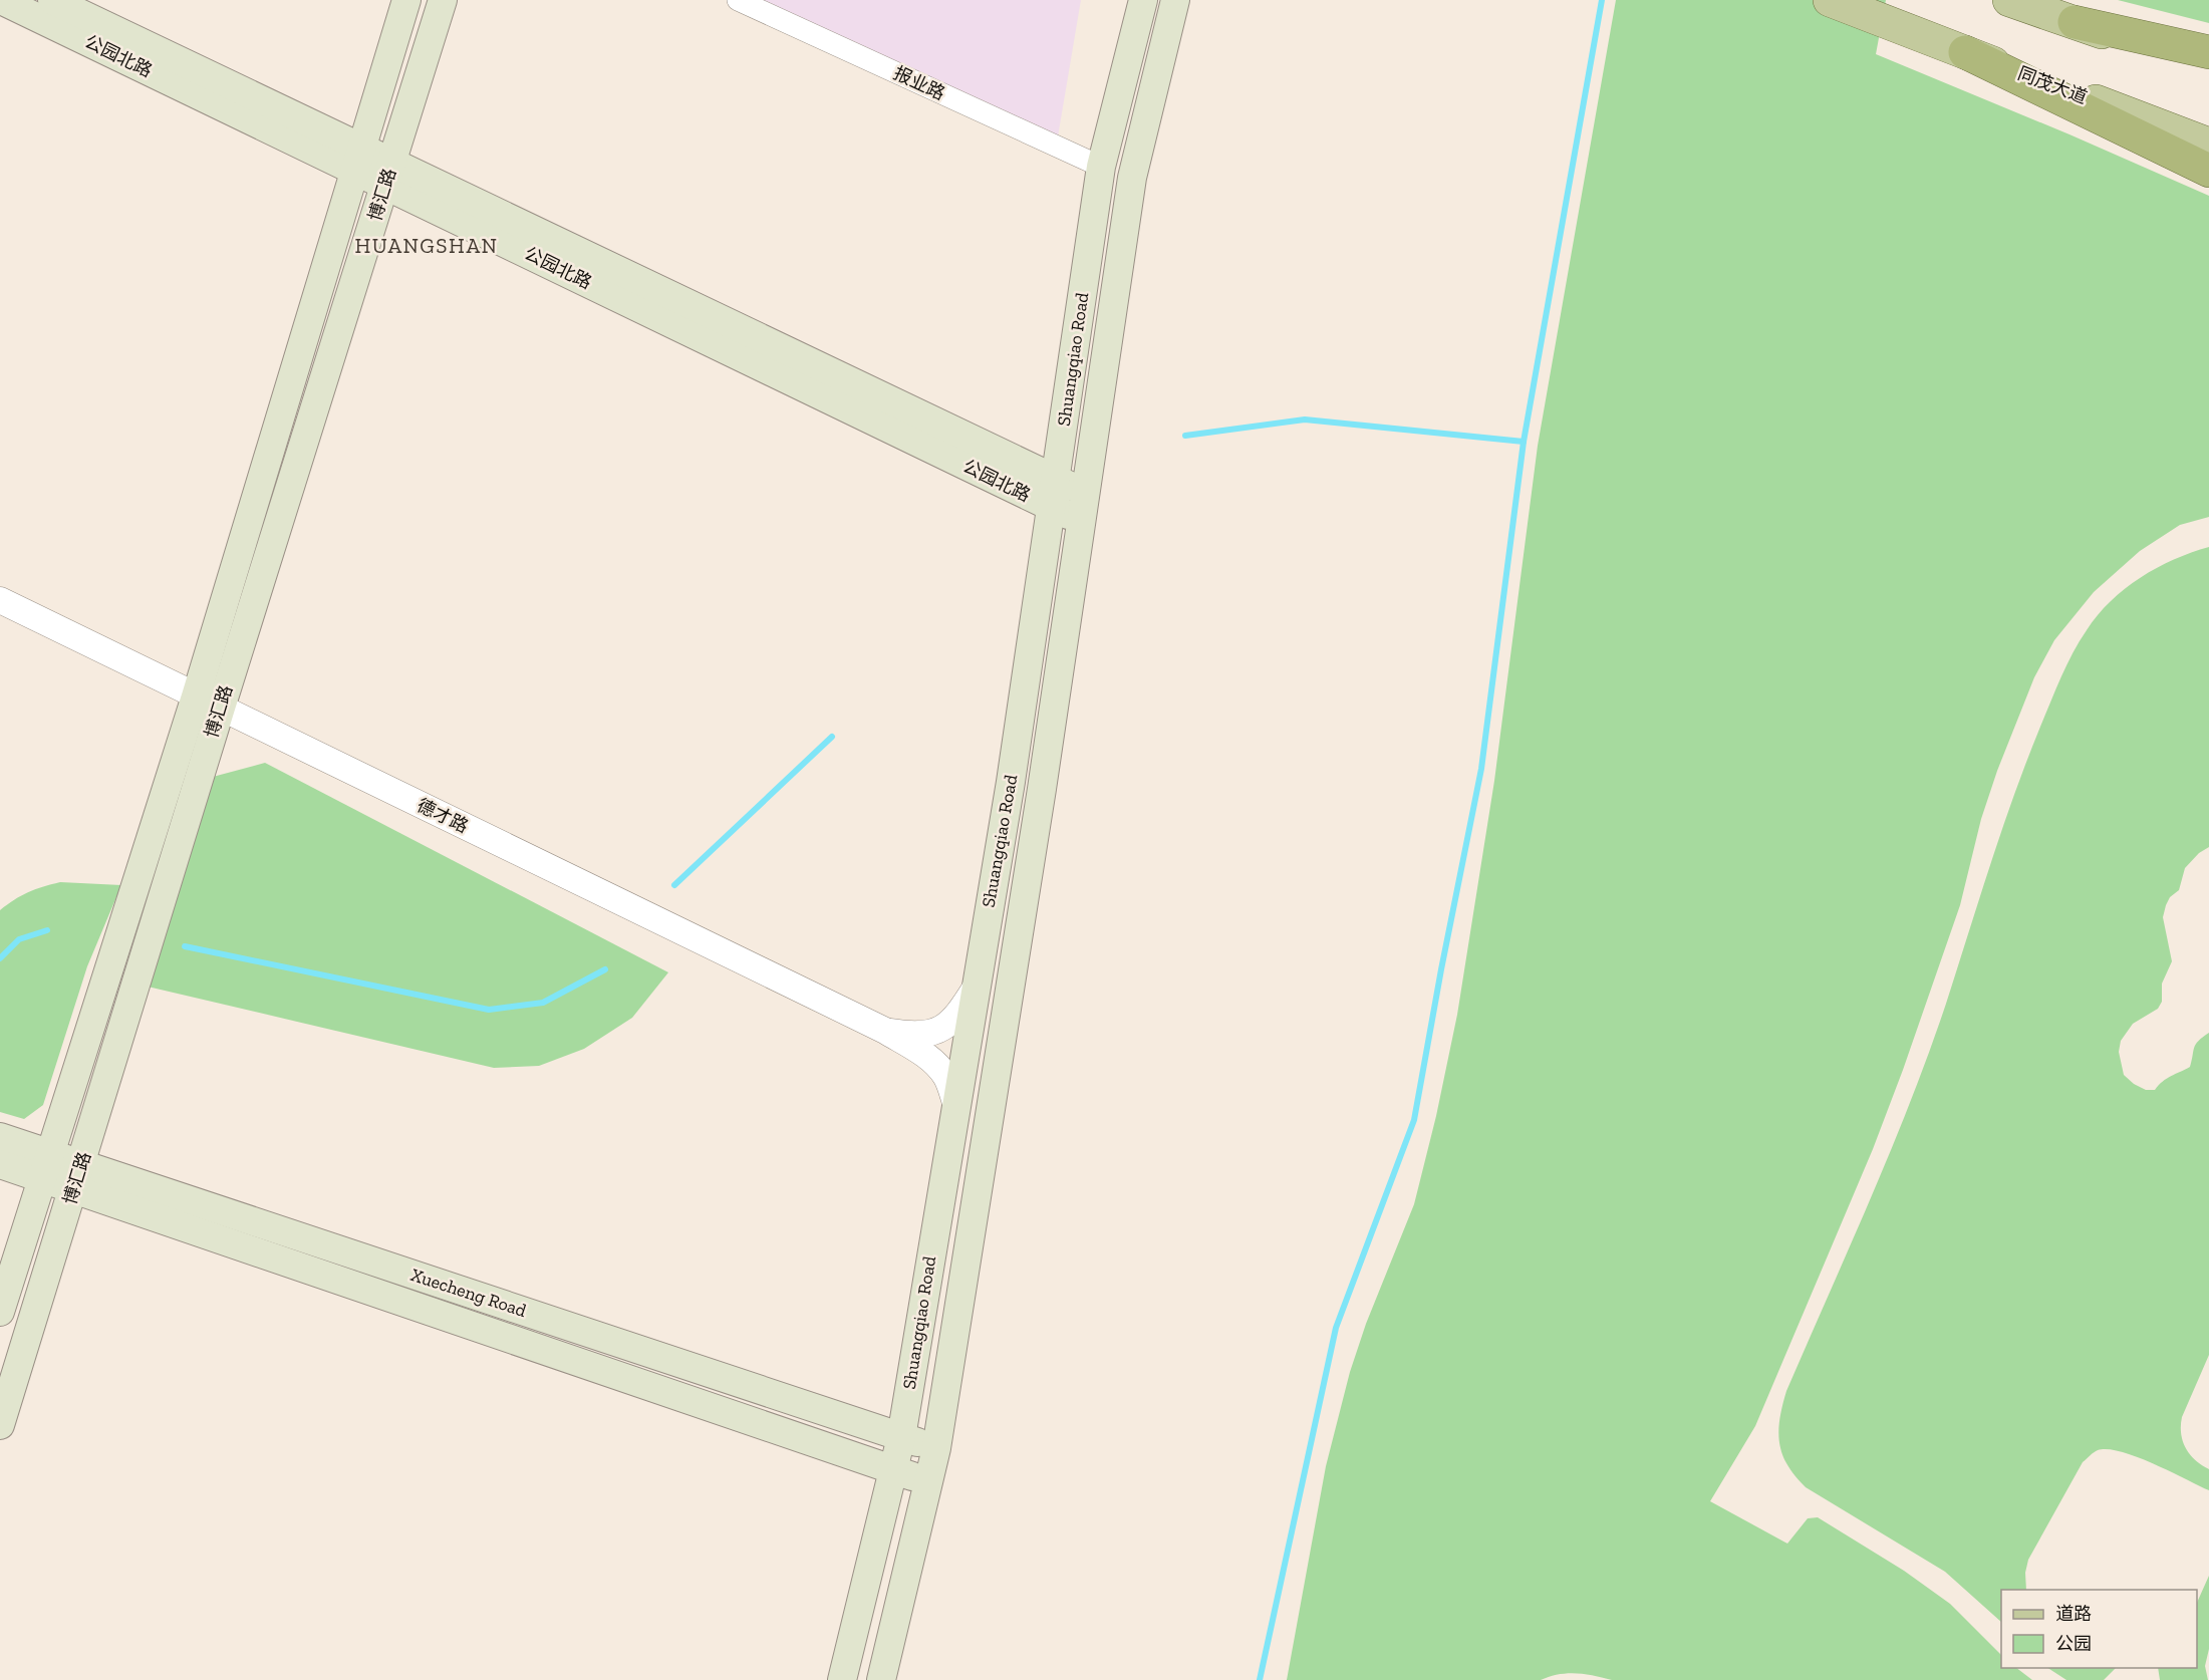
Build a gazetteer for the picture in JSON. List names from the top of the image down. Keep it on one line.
{"streets":{"main road":["公园北路","同茂大道","博汇路","Shuangqiao Road","Xuecheng Road"],"street":["报业路","德才路"]},"crossings":[["公园北路","博汇路"],["公园北路","Shuangqiao Road"],["报业路","Shuangqiao Road"],["博汇路","德才路"],["博汇路","Xuecheng Road"],["Shuangqiao Road","德才路"],["Shuangqiao Road","Xuecheng Road"]],"districts":["HUANGSHAN"],"legend":["道路","公园"]}
